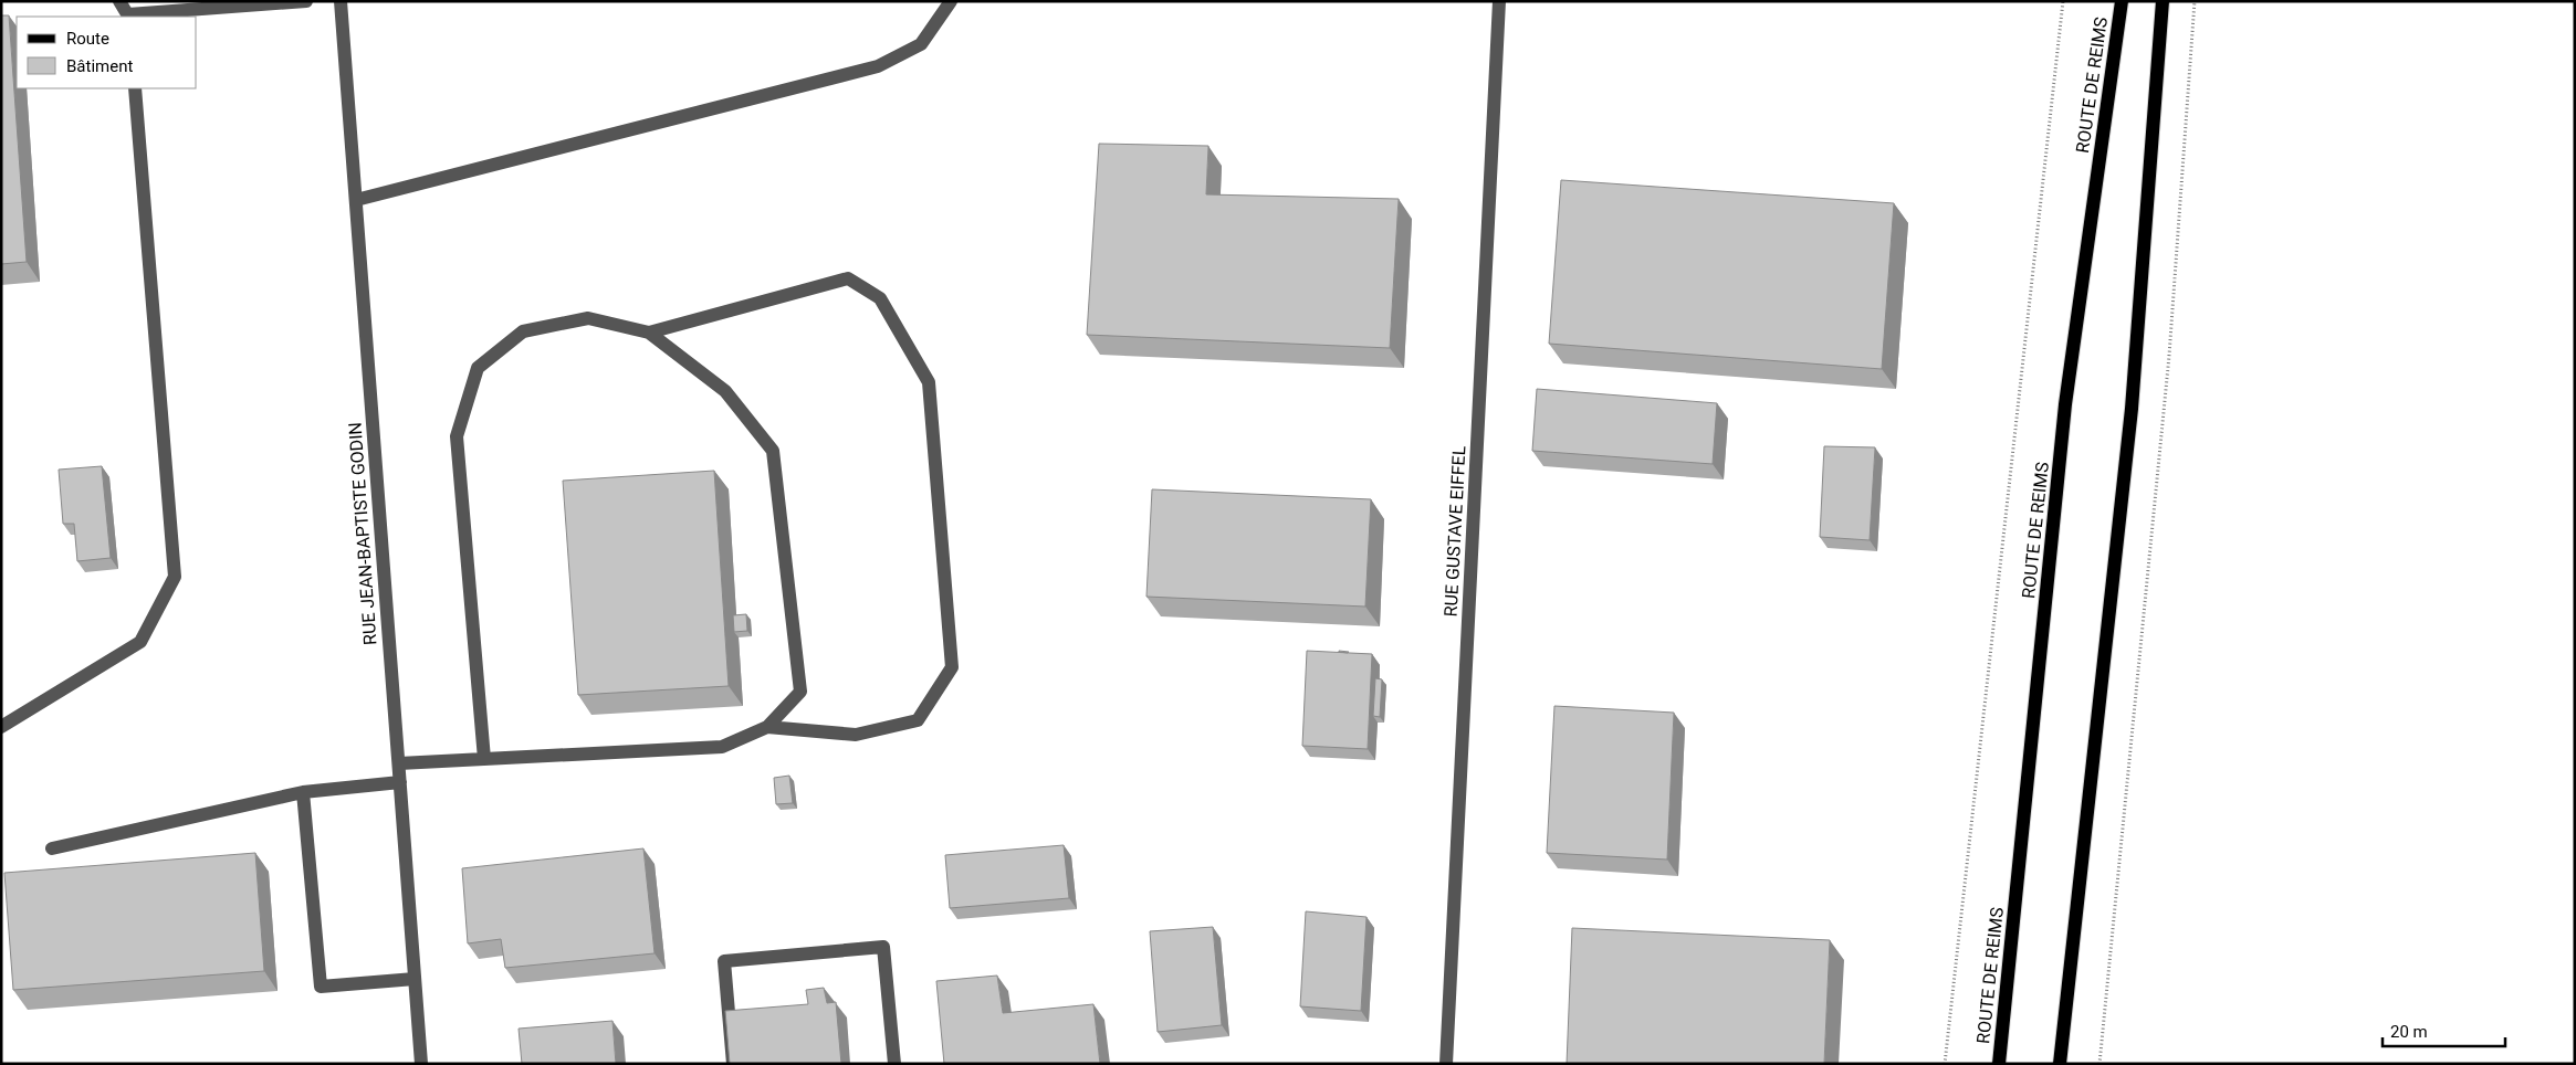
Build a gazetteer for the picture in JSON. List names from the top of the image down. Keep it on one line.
{"streets":{"main road":["ROUTE DE REIMS"],"street":["RUE GUSTAVE EIFFEL","RUE JEAN-BAPTISTE GODIN"]},"legend":["Route","Bâtiment"],"scale_bar":"20 m"}
